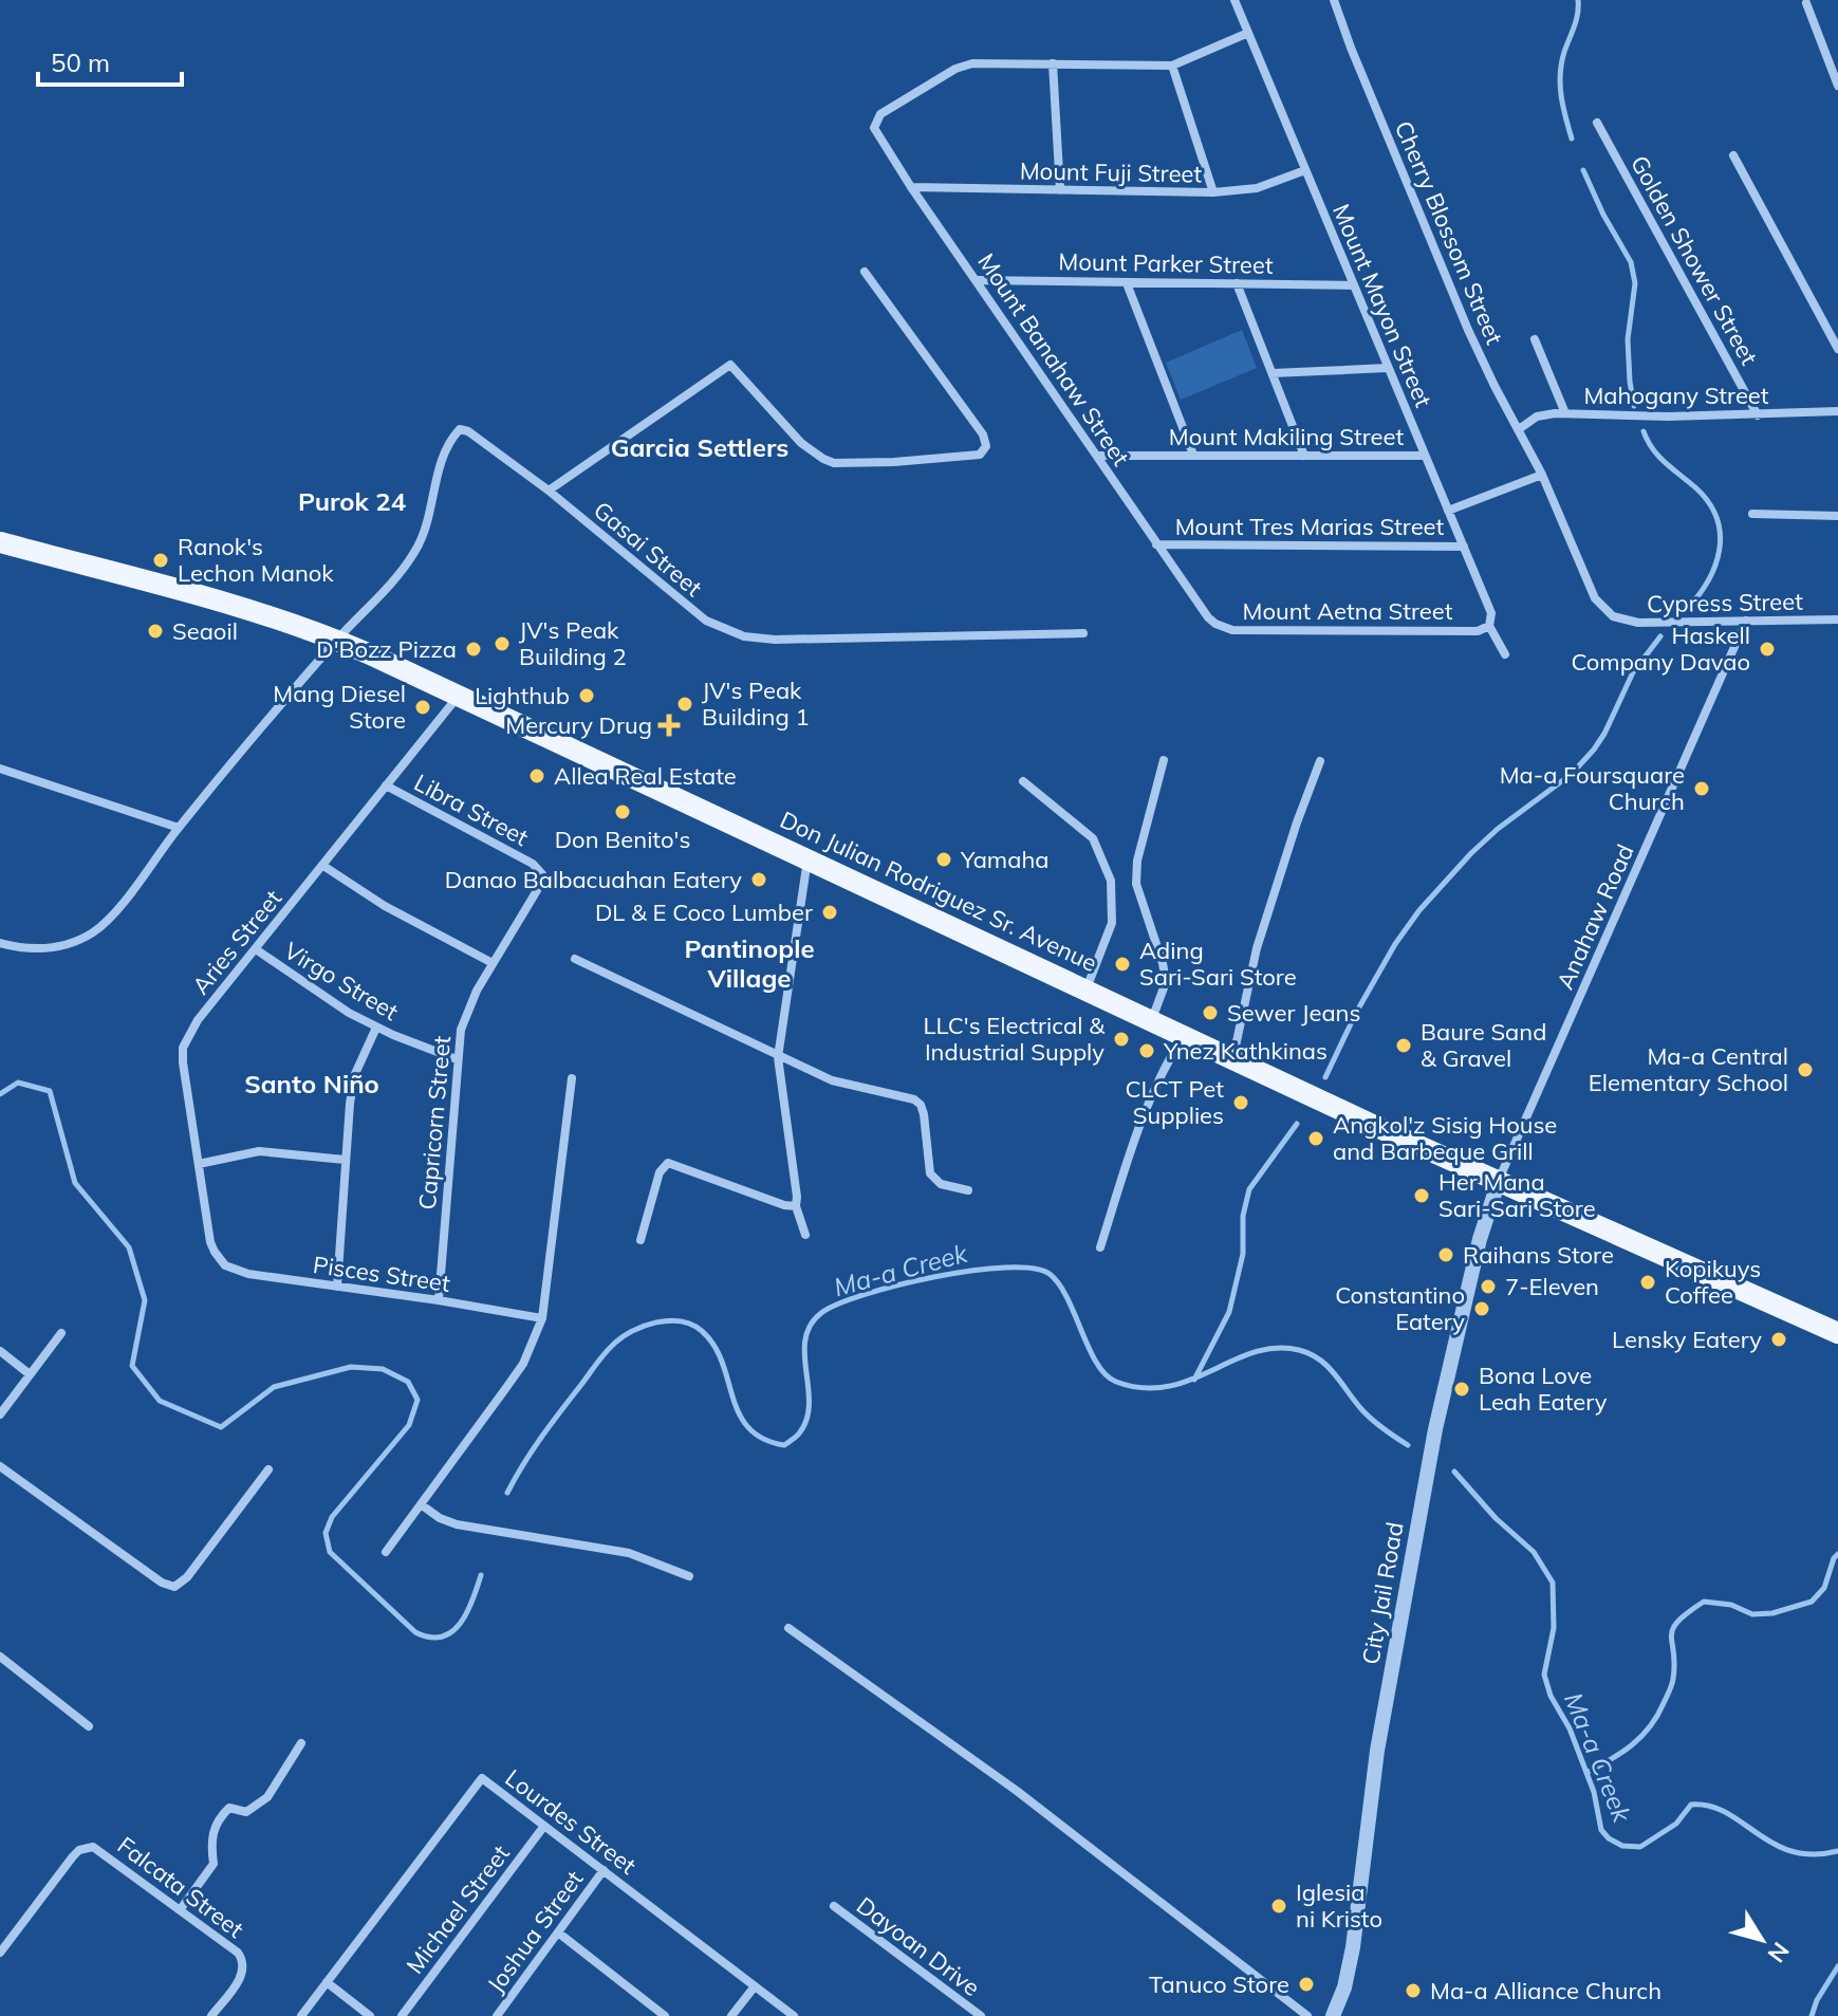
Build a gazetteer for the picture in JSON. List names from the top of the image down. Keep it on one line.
{"streets":{"main road":["Don Julian Rodriguez Sr. Avenue"],"street":["Mount Fuji Street","Cherry Blossom Street","Golden Shower Street","Mount Parker Street","Mount Mayon Street","Mount Banahaw Street","Mahogany Street","Mount Makiling Street","Mount Tres Marias Street","Gasai Street","Cypress Street","Mount Aetna Street","Libra Street","Anahaw Road","Aries Street","Virgo Street","Capricorn Street","Pisces Street","City Jail Road","Lourdes Street","Falcata Street","Michael Street","Joshua Street","Dayoan Drive"]},"crossings":[["Mount Fuji Street","Mount Mayon Street"],["Mount Fuji Street","Mount Banahaw Street"],["Cherry Blossom Street","Mahogany Street"],["Cherry Blossom Street","Cypress Street"],["Golden Shower Street","Mahogany Street"],["Mount Parker Street","Mount Mayon Street"],["Mount Parker Street","Mount Banahaw Street"],["Mount Mayon Street","Mount Makiling Street"],["Mount Mayon Street","Mount Tres Marias Street"],["Mount Mayon Street","Mount Aetna Street"],["Mount Banahaw Street","Mount Makiling Street"],["Mount Banahaw Street","Mount Tres Marias Street"],["Mount Banahaw Street","Mount Aetna Street"],["Gasai Street","Don Julian Rodriguez Sr. Avenue"],["Cypress Street","Anahaw Road"],["Libra Street","Aries Street"],["Libra Street","Capricorn Street"],["Don Julian Rodriguez Sr. Avenue","Anahaw Road"],["Don Julian Rodriguez Sr. Avenue","Aries Street"],["Don Julian Rodriguez Sr. Avenue","City Jail Road"],["Anahaw Road","City Jail Road"],["Aries Street","Virgo Street"],["Aries Street","Pisces Street"],["Virgo Street","Capricorn Street"],["Capricorn Street","Pisces Street"],["Lourdes Street","Michael Street"],["Lourdes Street","Joshua Street"]],"districts":["Garcia Settlers","Purok 24","Pantinople Village","Santo Niño"],"water":["Ma-a Creek"],"places":{"other":["Ranok's Lechon Manok","Seaoil","JV's Peak Building 2","D'Bozz Pizza","Haskell Company Davao","Lighthub","JV's Peak Building 1","Mang Diesel Store","Allea Real Estate","Ma-a Foursquare Church","Don Benito's","Yamaha","Danao Balbacuahan Eatery","DL & E Coco Lumber","Ading Sari-Sari Store","Sewer Jeans","LLC's Electrical & Industrial Supply","Baure Sand & Gravel","Ynez Kathkinas","Ma-a Central Elementary School","CLCT Pet Supplies","Angkol'z Sisig House and Barbeque Grill","Her Mana Sari-Sari Store","Raihans Store","Kopikuys Coffee","7-Eleven","Constantino Eatery","Lensky Eatery","Bona Love Leah Eatery","Iglesia ni Kristo","Tanuco Store","Ma-a Alliance Church"],"health":["Mercury Drug"]},"scale_bar":"50 m","north":"bottom right"}
